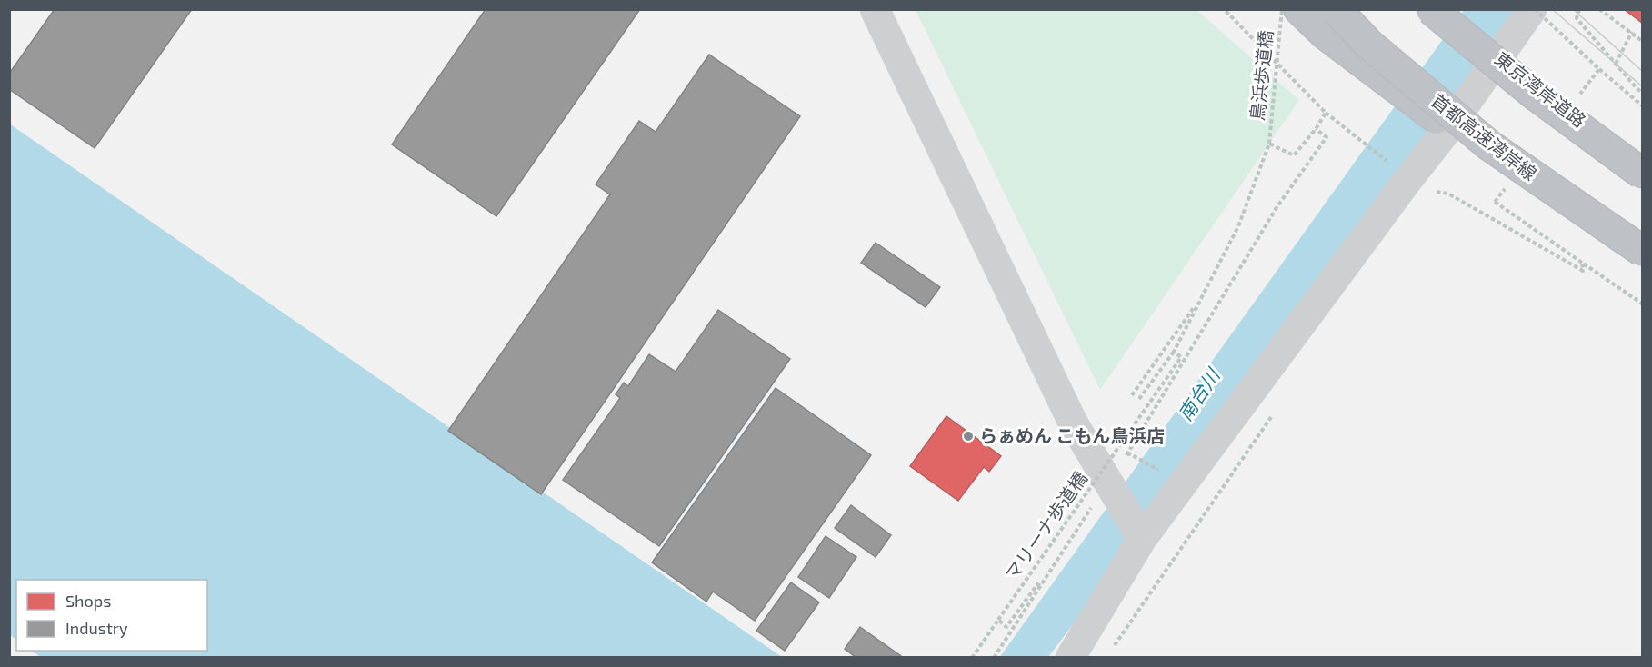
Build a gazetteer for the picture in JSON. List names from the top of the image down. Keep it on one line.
{"streets":{"highway":["東京湾岸道路","首都高速湾岸線"],"path":["鳥浜歩道橋","マリーナ歩道橋"]},"water":["南台川"],"places":["らぁめん こもん鳥浜店"],"legend":["Shops","Industry"]}
